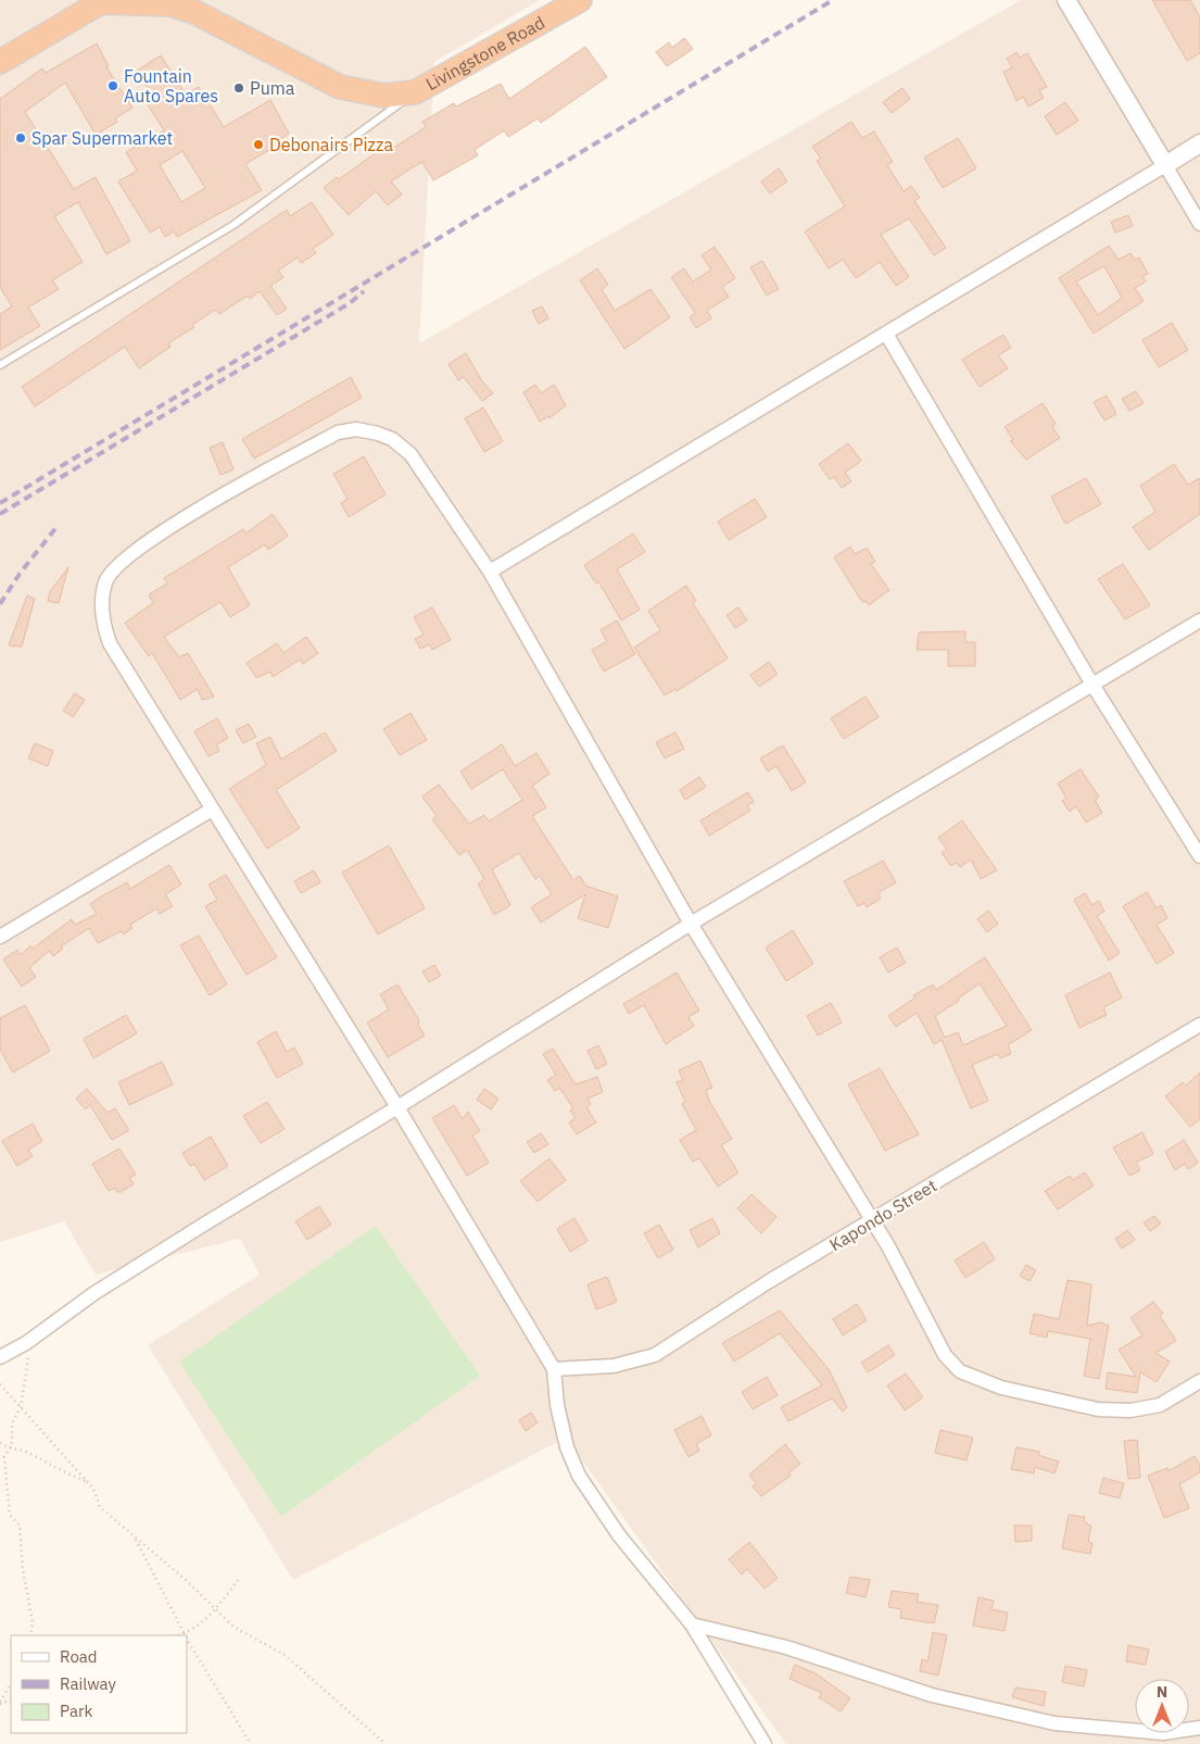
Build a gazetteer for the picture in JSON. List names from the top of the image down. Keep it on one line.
{"streets":{"highway":["Livingstone Road"],"street":["Kapondo Street"]},"places":["Fountain Auto Spares","Puma","Spar Supermarket","Debonairs Pizza"],"legend":["Road","Railway","Park"],"north":"top"}
